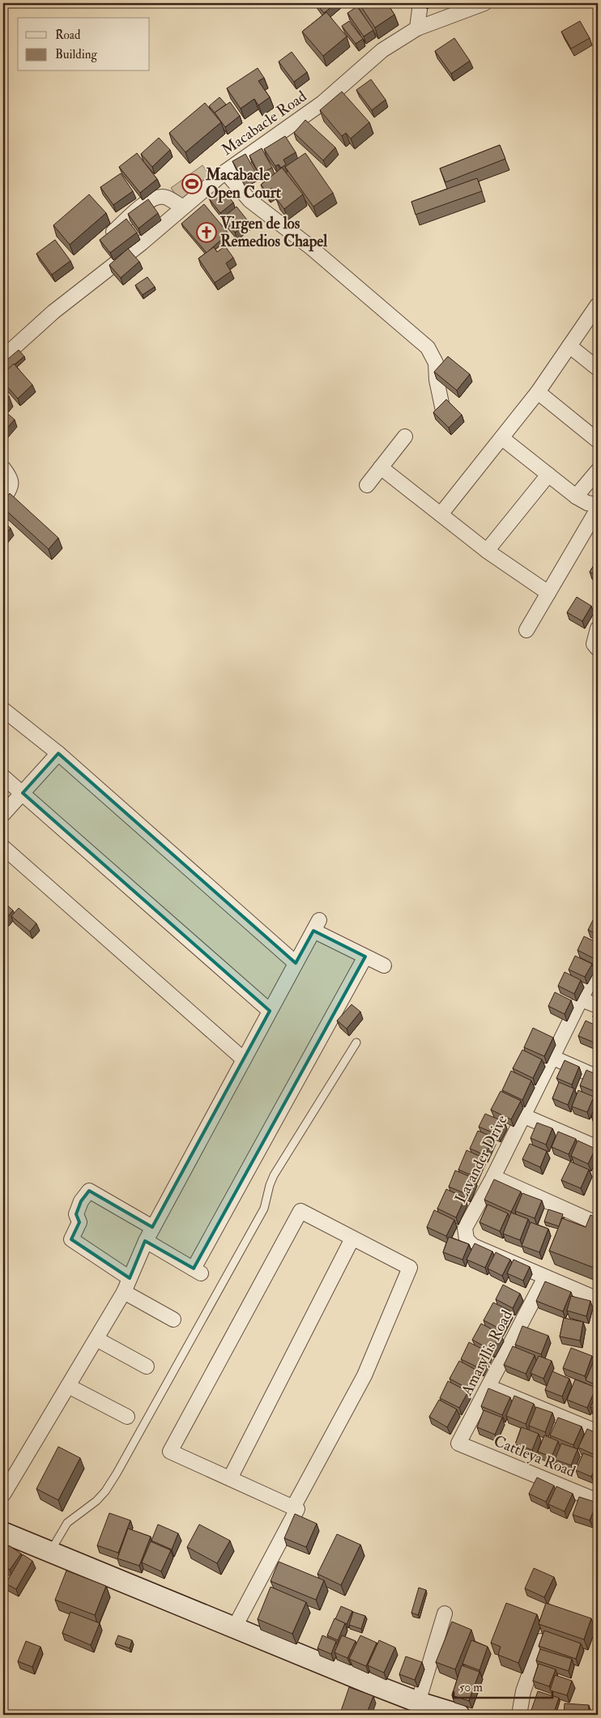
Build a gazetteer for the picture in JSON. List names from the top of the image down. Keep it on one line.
{"streets":{"street":["Macabacle Road","Lavander Drive","Amaryllis Road","Cattleya Road"]},"crossings":[["Lavander Drive","Amaryllis Road"],["Amaryllis Road","Cattleya Road"]],"places":{"sports":["Macabacle Open Court"],"church":["Virgen de los Remedios Chapel"]},"legend":["Road","Building"],"scale_bar":"50 m"}
